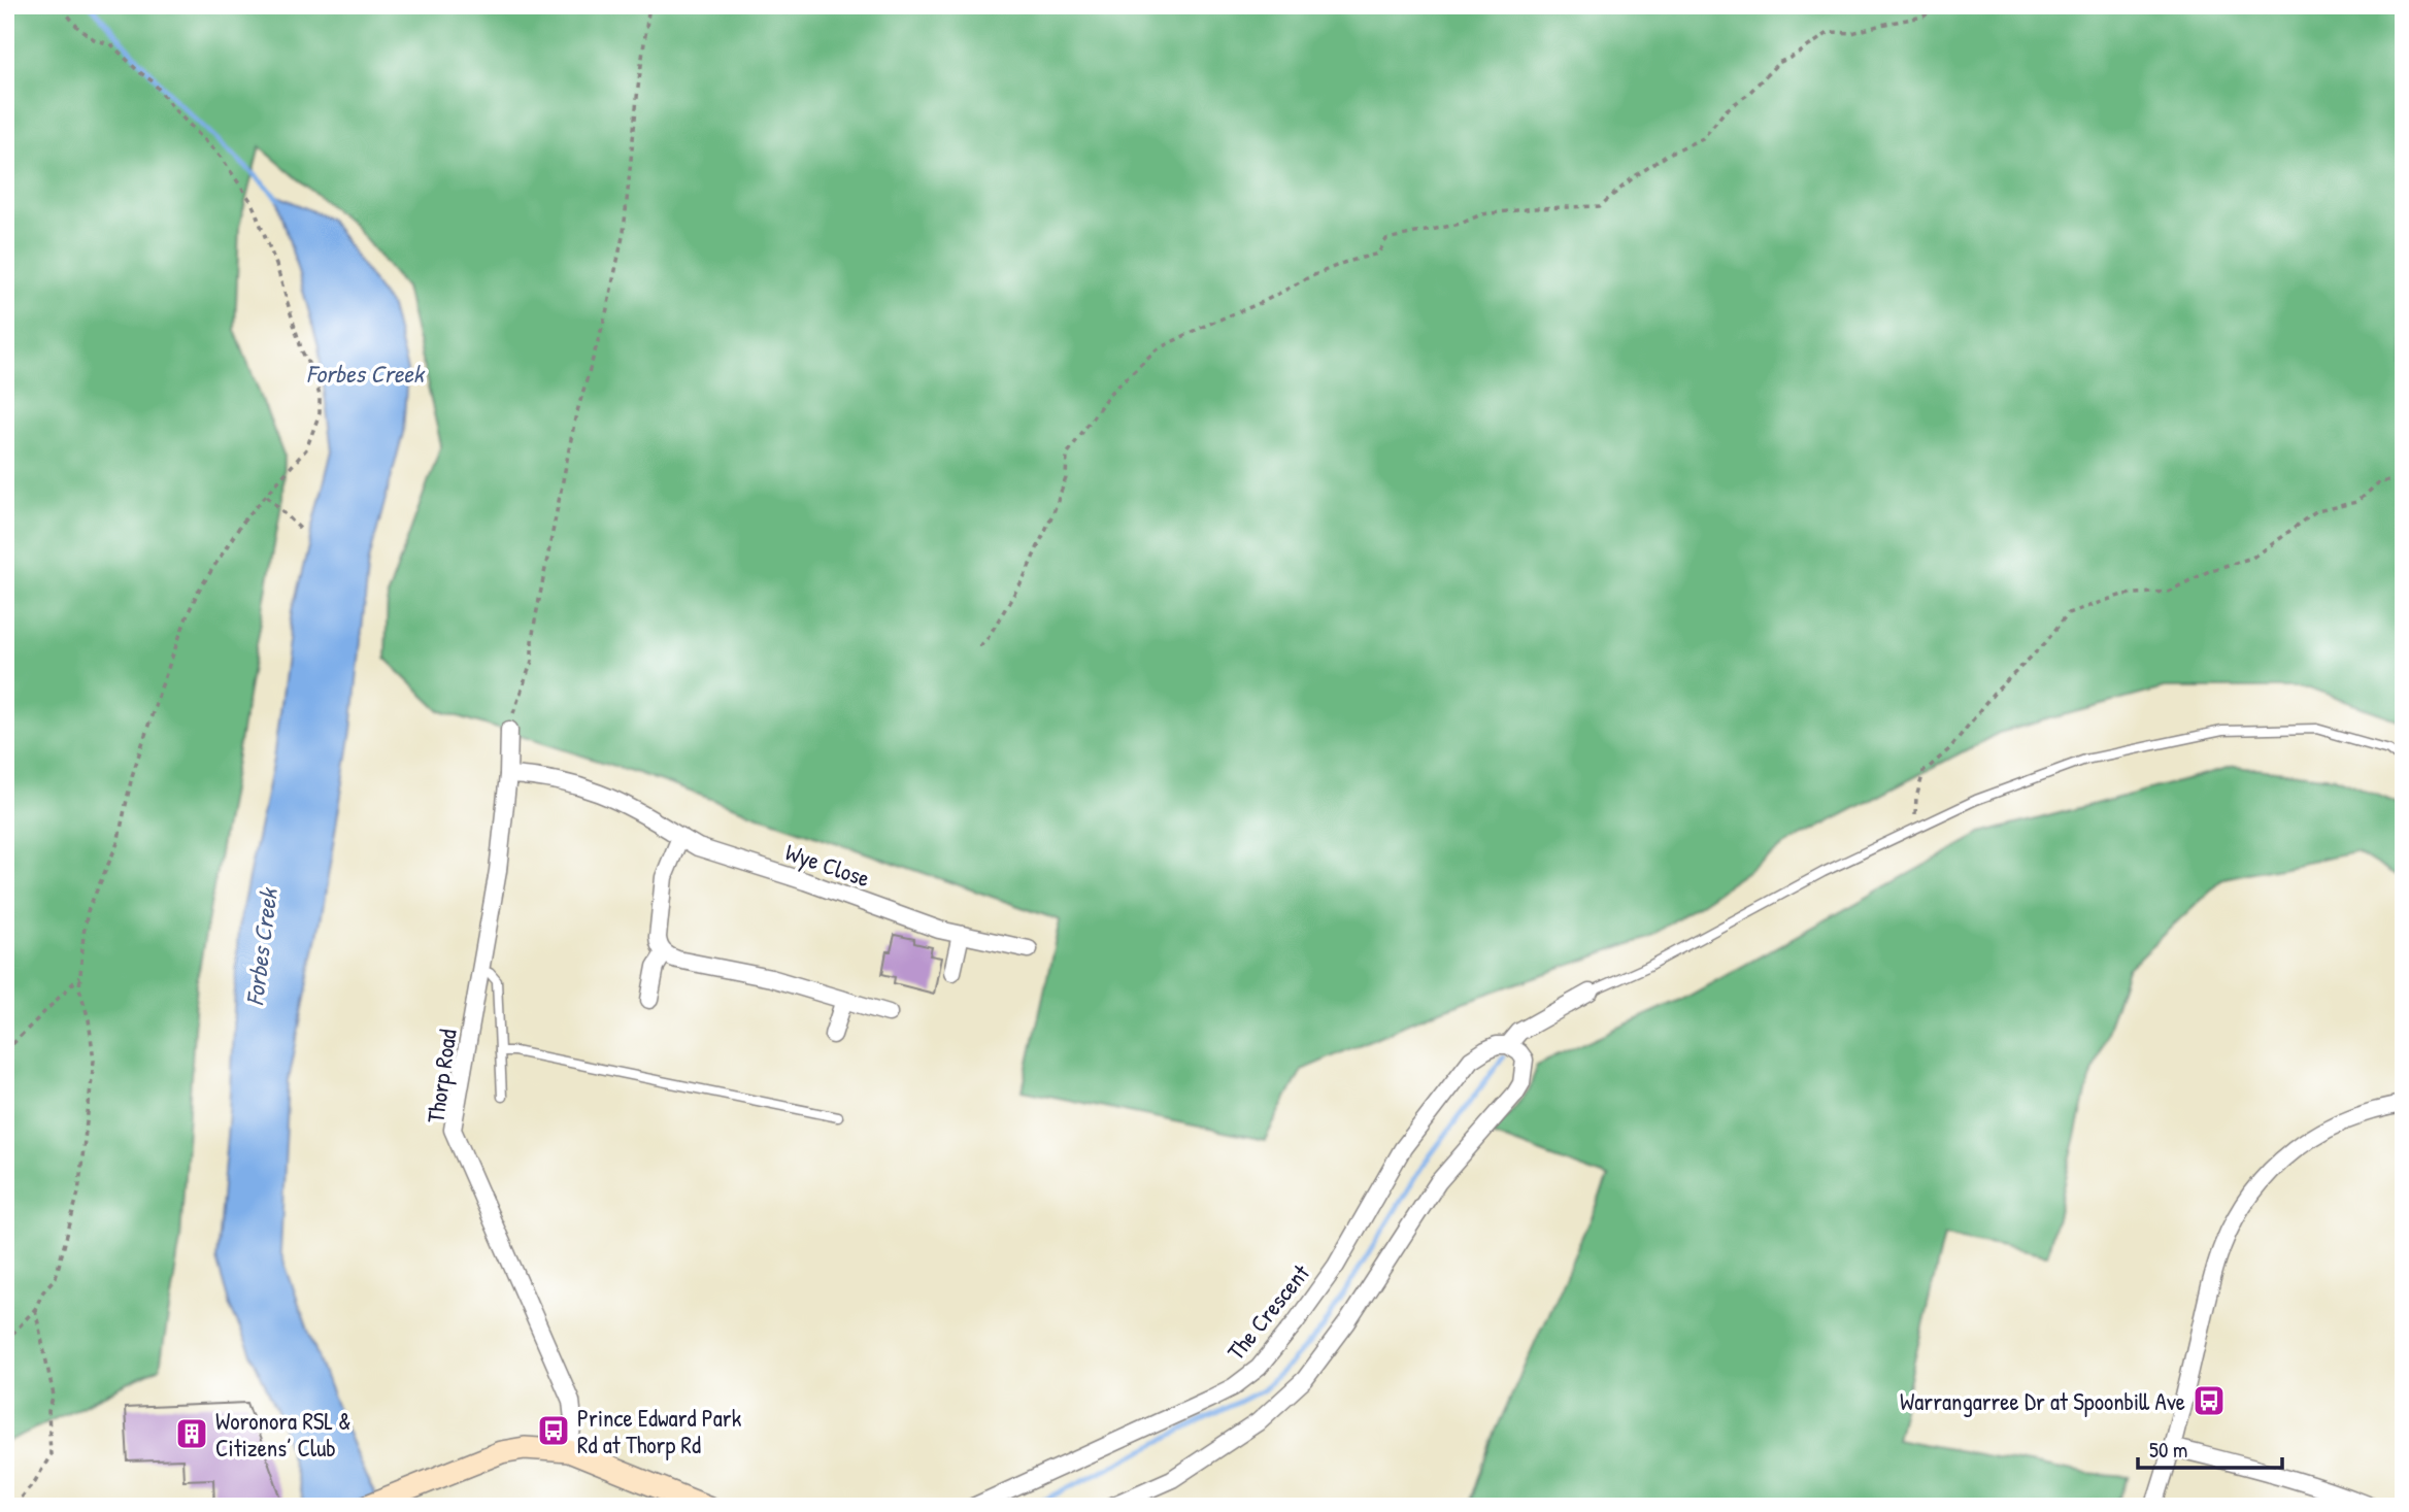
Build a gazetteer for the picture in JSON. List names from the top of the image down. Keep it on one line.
{"streets":{"street":["Wye Close","Thorp Road","The Crescent"]},"crossings":[["Wye Close","Thorp Road"]],"water":["Forbes Creek"],"places":{"bus stop":["Warrangarree Dr at Spoonbill Ave","Prince Edward Park Rd at Thorp Rd"],"building":["Woronora RSL & Citizens’ Club"]},"scale_bar":"50 m"}
